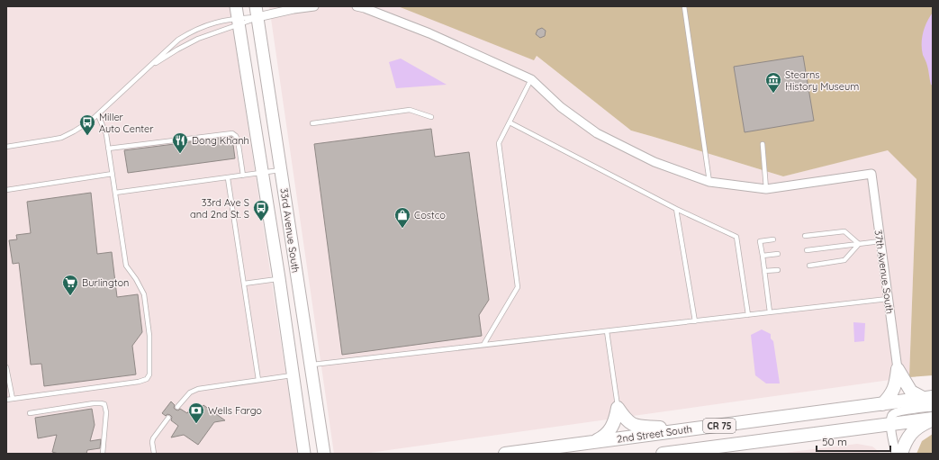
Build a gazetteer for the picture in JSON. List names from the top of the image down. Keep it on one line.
{"streets":{"main road":["33rd Avenue South","CR 75","2nd Street South"],"street":["37th Avenue South"]},"places":{"museum":["Stearns History Museum"],"bus stop":["Miller Auto Center","33rd Ave S and 2nd St. S"],"restaurant":["Dong Khanh"],"shop":["Costco"],"supermarket":["Burlington"],"bank":["Wells Fargo"]},"scale_bar":"50 m"}
